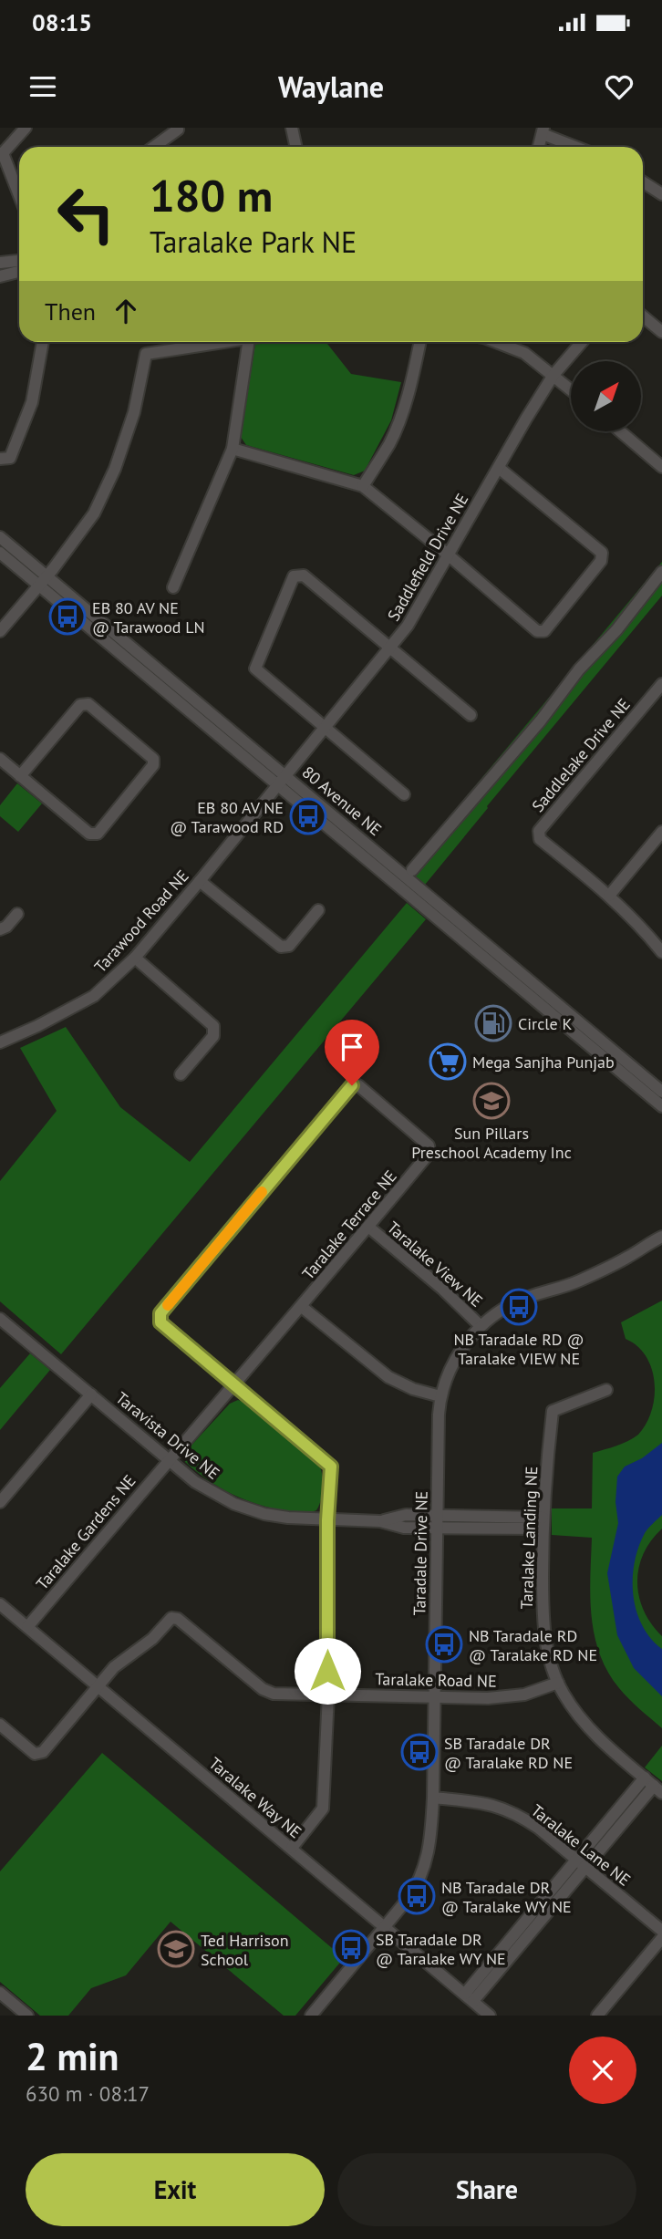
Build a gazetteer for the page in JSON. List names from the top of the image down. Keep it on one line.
{"streets":{"street":["Saddlefield Drive NE","Saddlelake Drive NE","80 Avenue NE","Tarawood Road NE","Taralake Terrace NE","Taralake View NE","Taravista Drive NE","Taralake Gardens NE","Taralake Landing NE","Taradale Drive NE","Taralake Road NE","Taralake Way NE","Taralake Lane NE"]},"crossings":[["Saddlefield Drive NE","80 Avenue NE"],["Saddlefield Drive NE","Tarawood Road NE"],["80 Avenue NE","Tarawood Road NE"],["Taralake Terrace NE","Taralake View NE"],["Taralake Terrace NE","Taravista Drive NE"],["Taralake Terrace NE","Taralake Gardens NE"],["Taralake View NE","Taradale Drive NE"],["Taravista Drive NE","Taralake Gardens NE"],["Taravista Drive NE","Taralake Landing NE"],["Taravista Drive NE","Taradale Drive NE"],["Taralake Gardens NE","Taralake Way NE"],["Taralake Landing NE","Taralake Road NE"],["Taradale Drive NE","Taralake Road NE"],["Taradale Drive NE","Taralake Way NE"],["Taradale Drive NE","Taralake Lane NE"],["Taralake Road NE","Taralake Way NE"]],"places":{"bus stop":["EB 80 AV NE @ Tarawood LN","EB 80 AV NE @ Tarawood RD","NB Taradale RD @ Taralake VIEW NE","NB Taradale RD @ Taralake RD NE","SB Taradale DR @ Taralake RD NE","NB Taradale DR @ Taralake WY NE","SB Taradale DR @ Taralake WY NE"],"fuel station":["Circle K"],"supermarket":["Mega Sanjha Punjab"],"school or university":["Sun Pillars Preschool Academy Inc","Ted Harrison School"]},"north":"top right","page":{"status":"08:15","header":"Waylane","turn":["180 m","Taralake Park NE"],"then":"Then","heading":["2 min","630 m · 08:17"],"buttons":["Exit","Share"]}}
